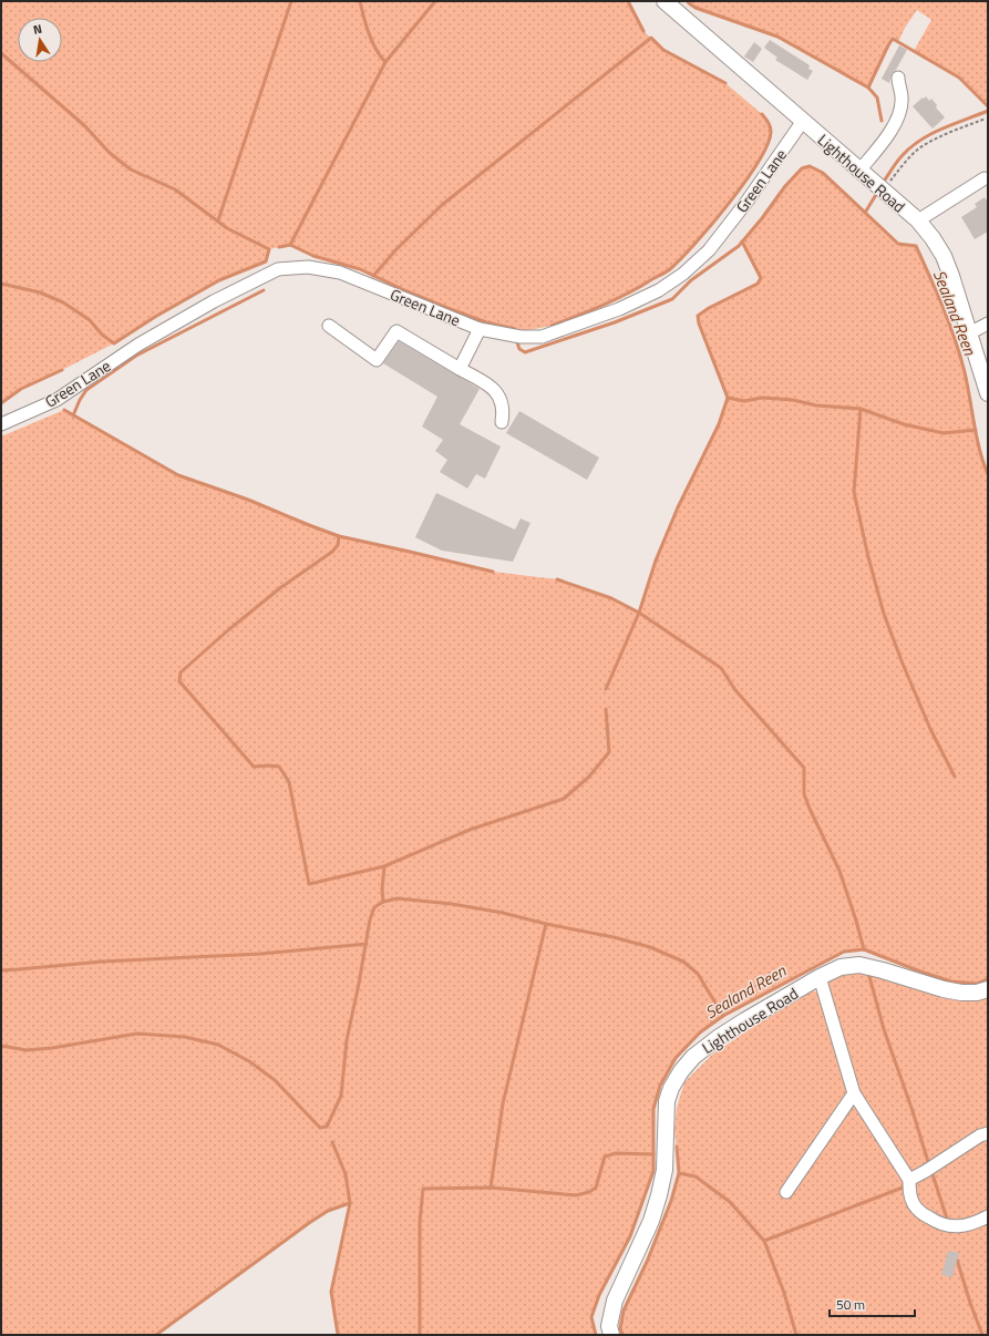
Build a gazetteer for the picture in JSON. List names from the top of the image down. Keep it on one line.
{"streets":{"main road":["Lighthouse Road"],"street":["Green Lane"]},"crossings":[["Lighthouse Road","Green Lane"]],"water":["Sealand Reen"],"scale_bar":"50 m","north":"top"}
